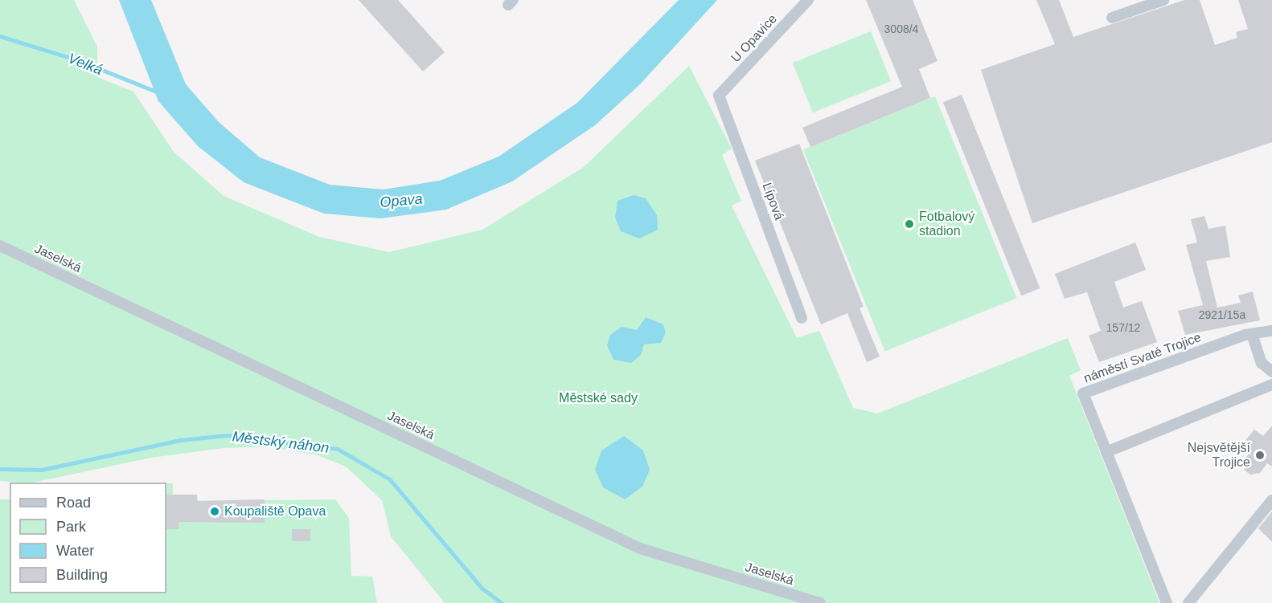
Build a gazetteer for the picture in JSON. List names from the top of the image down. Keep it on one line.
{"streets":{"street":["U Opavice","Lípová","Jaselská","náměstí Svaté Trojice"]},"crossings":[["U Opavice","Lípová"]],"water":["Velká","Opava","Městský náhon"],"parks":["Městské sady"],"places":["Fotbalový stadion","Nejsvětější Trojice","Koupaliště Opava"],"house_numbers":["3008/4","2921/15a","157/12"],"legend":["Road","Park","Water","Building"]}
